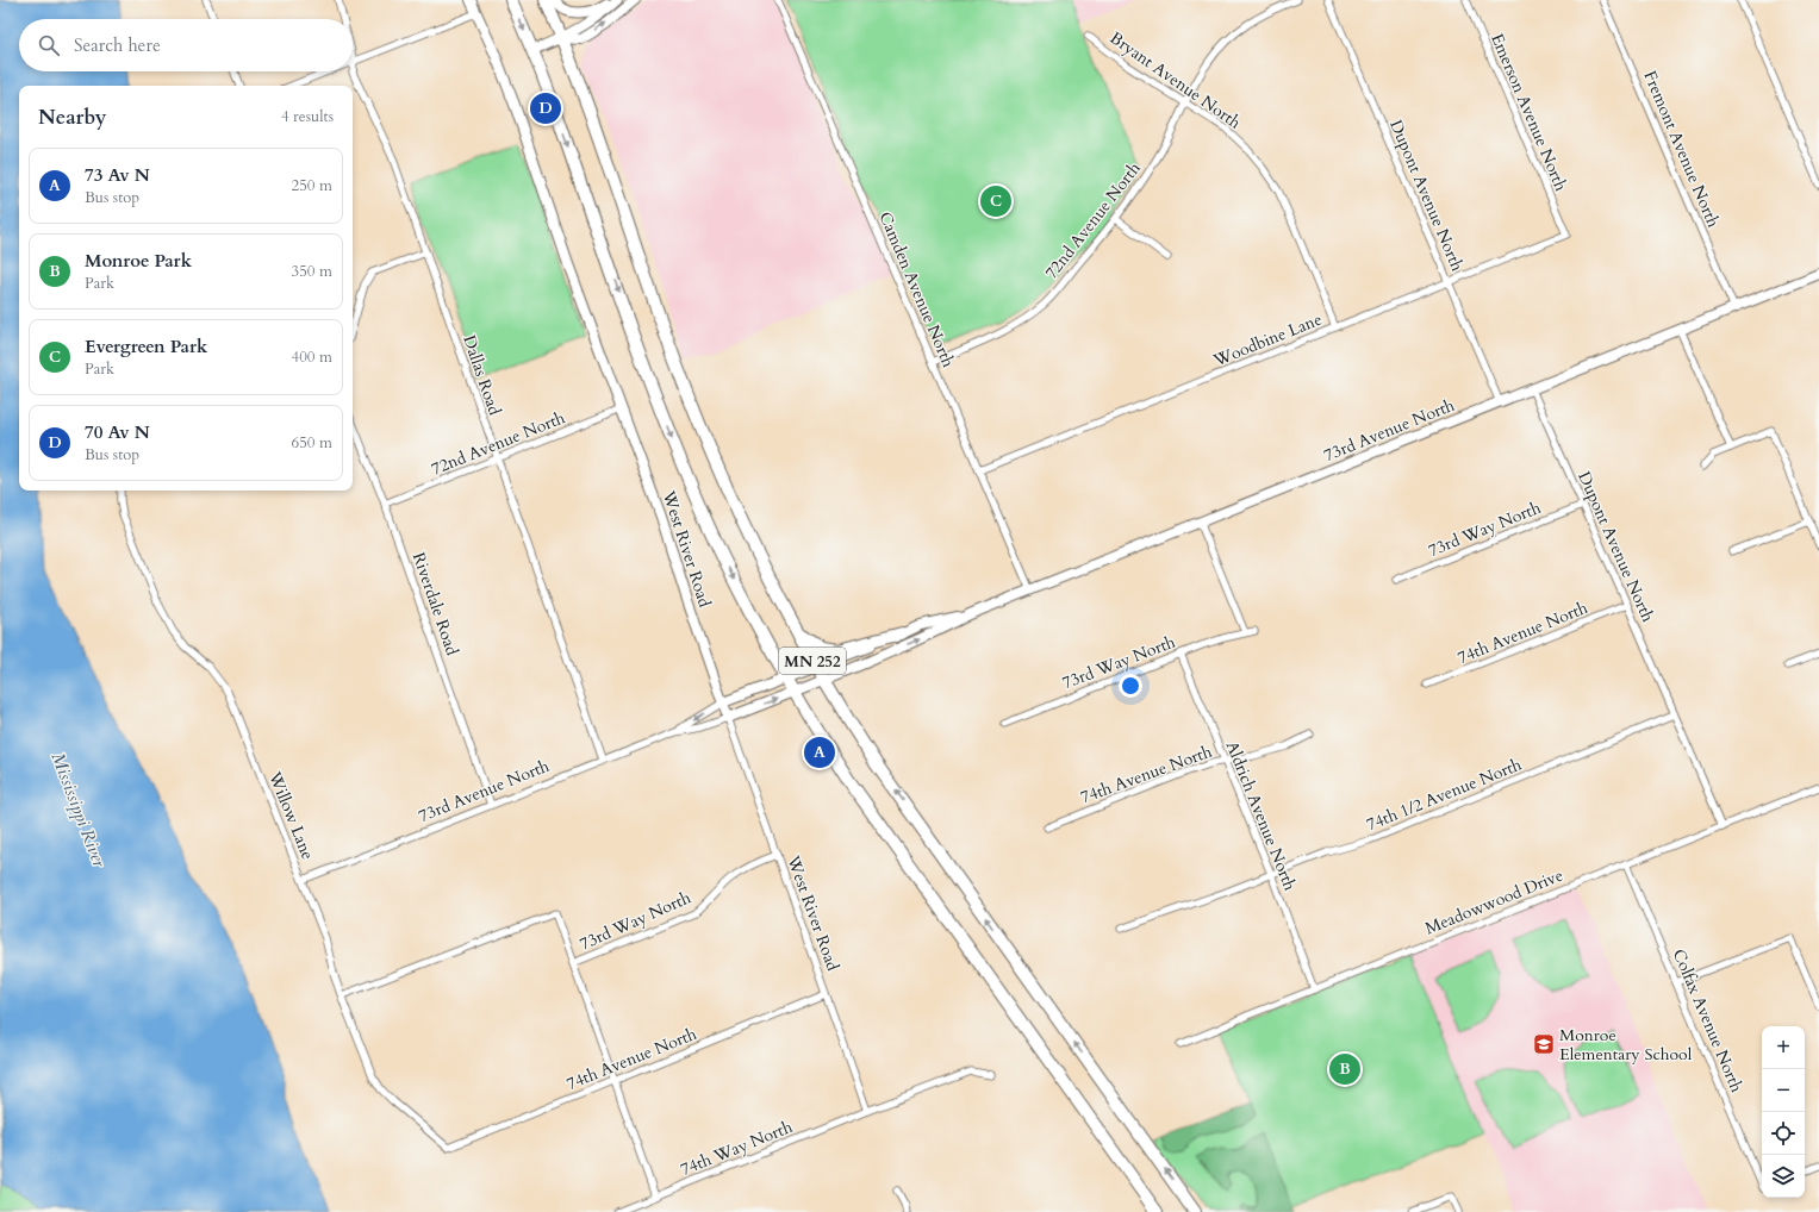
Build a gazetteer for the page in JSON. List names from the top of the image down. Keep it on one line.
{"streets":{"highway":["MN 252"],"street":["Bryant Avenue North","Emerson Avenue North","Fremont Avenue North","Dupont Avenue North","72nd Avenue North","Camden Avenue North","Woodbine Lane","Dallas Road","73rd Avenue North","73rd Way North","West River Road","Riverdale Road","74th Avenue North","74th 1/2 Avenue North","Willow Lane","Aldrich Avenue North","Meadowwood Drive","Colfax Avenue North","74th Way North"]},"crossings":[["Bryant Avenue North","72nd Avenue North"],["Bryant Avenue North","Woodbine Lane"],["Emerson Avenue North","Woodbine Lane"],["Fremont Avenue North","73rd Avenue North"],["Dupont Avenue North","Woodbine Lane"],["Dupont Avenue North","73rd Avenue North"],["Dupont Avenue North","73rd Way North"],["Dupont Avenue North","74th Avenue North"],["Dupont Avenue North","74th 1/2 Avenue North"],["Dupont Avenue North","Meadowwood Drive"],["72nd Avenue North","Camden Avenue North"],["72nd Avenue North","Dallas Road"],["72nd Avenue North","West River Road"],["72nd Avenue North","Riverdale Road"],["Camden Avenue North","Woodbine Lane"],["Camden Avenue North","73rd Avenue North"],["Dallas Road","73rd Avenue North"],["73rd Avenue North","West River Road"],["73rd Avenue North","Riverdale Road"],["73rd Avenue North","MN 252"],["73rd Avenue North","Willow Lane"],["73rd Way North","West River Road"],["73rd Way North","Aldrich Avenue North"],["West River Road","74th Avenue North"],["West River Road","74th Way North"],["74th Avenue North","Willow Lane"],["74th Avenue North","Aldrich Avenue North"],["74th 1/2 Avenue North","Aldrich Avenue North"],["Aldrich Avenue North","Meadowwood Drive"],["Meadowwood Drive","Colfax Avenue North"]],"water":["Mississippi River"],"places":{"school or university":["Monroe Elementary School"]},"page":{"search":"Search here","heading":["Nearby","4 results"],"pins":["D","C","A","B"],"list":[{"mark":"A","name":"73 Av N","note":"Bus stop","value":"250 m"},{"mark":"B","name":"Monroe Park","note":"Park","value":"350 m"},{"mark":"C","name":"Evergreen Park","note":"Park","value":"400 m"},{"mark":"D","name":"70 Av N","note":"Bus stop","value":"650 m"}],"map_buttons":["+","−"]}}
